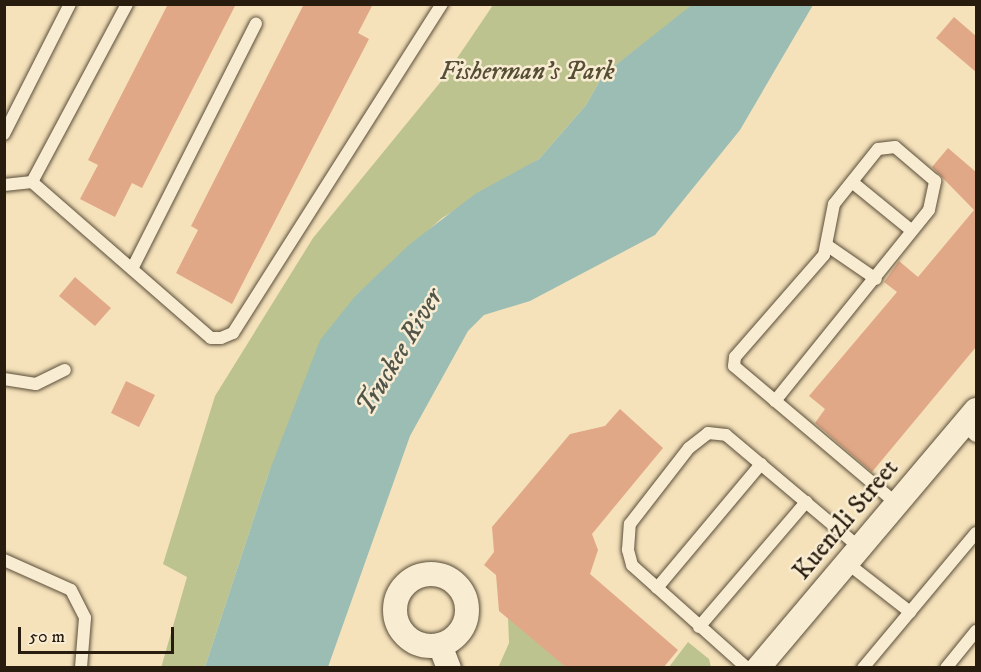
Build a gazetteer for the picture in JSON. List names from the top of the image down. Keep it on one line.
{"streets":{"street":["Kuenzli Street"]},"water":["Truckee River"],"parks":["Fisherman's Park"],"scale_bar":"50 m"}
